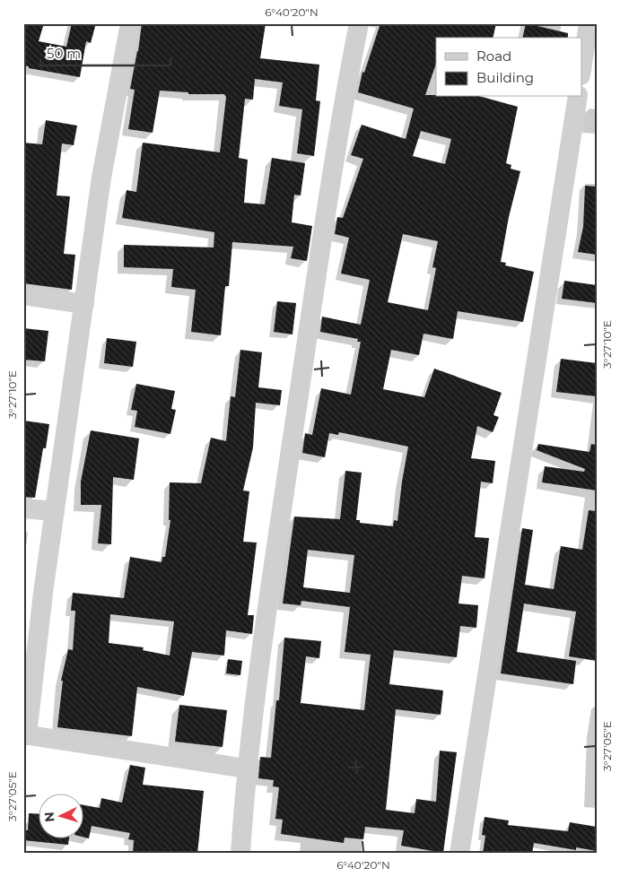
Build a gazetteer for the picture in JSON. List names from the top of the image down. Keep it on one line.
{"legend":["Road","Building"],"scale_bar":"50 m","north":"left","coordinates":["6°40'20\"N","3°27'10\"E","3°27'05\"E"]}
